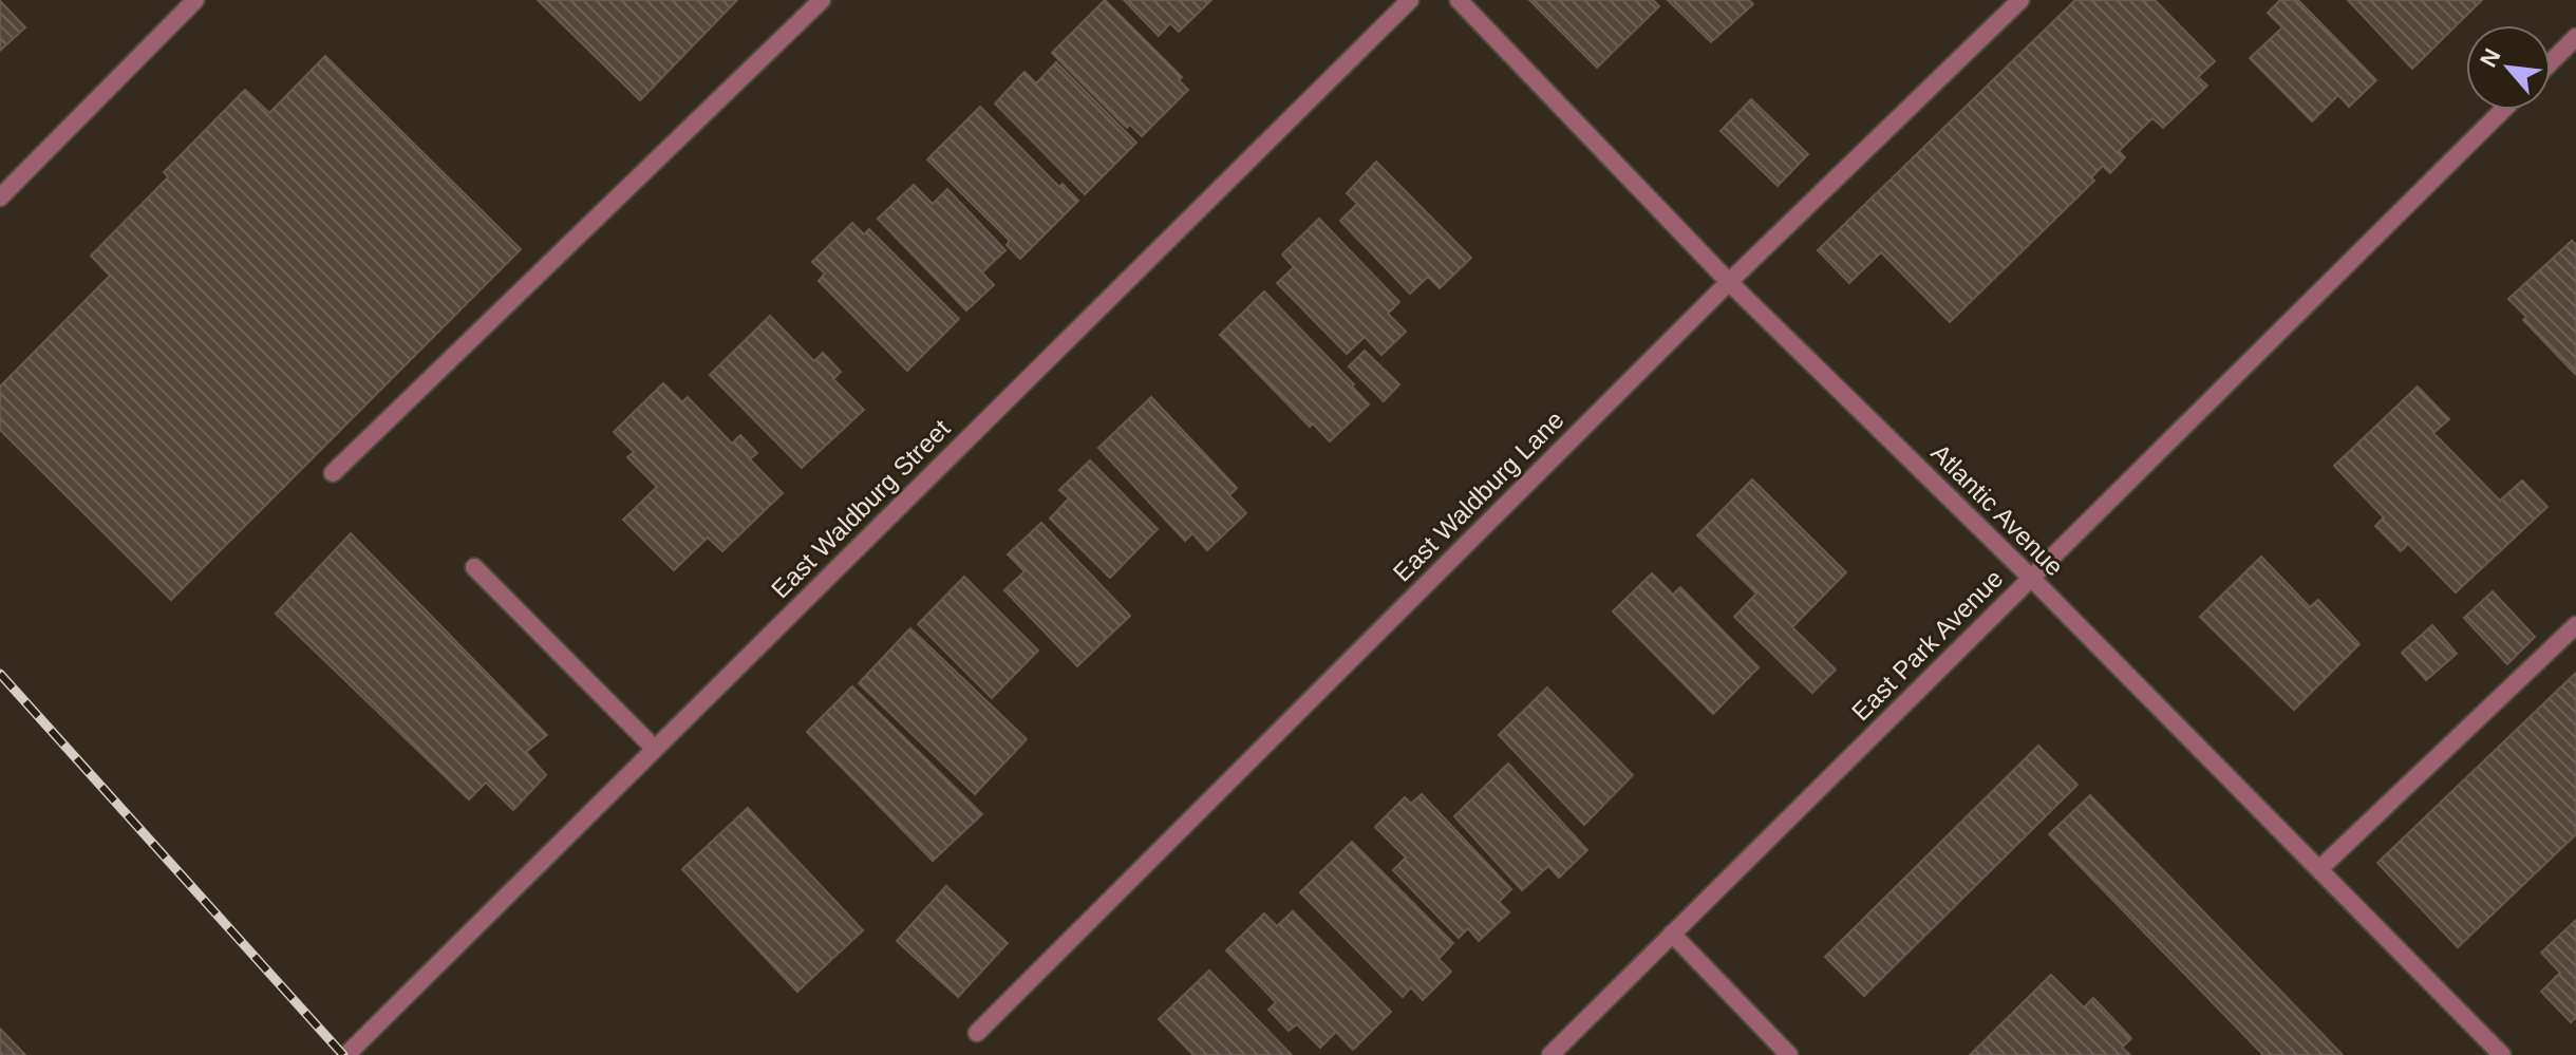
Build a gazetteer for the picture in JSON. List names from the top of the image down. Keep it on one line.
{"streets":{"street":["East Waldburg Lane","East Waldburg Street","Atlantic Avenue","East Park Avenue"]},"crossings":[["East Waldburg Lane","Atlantic Avenue"],["Atlantic Avenue","East Park Avenue"]],"north":"top left"}
